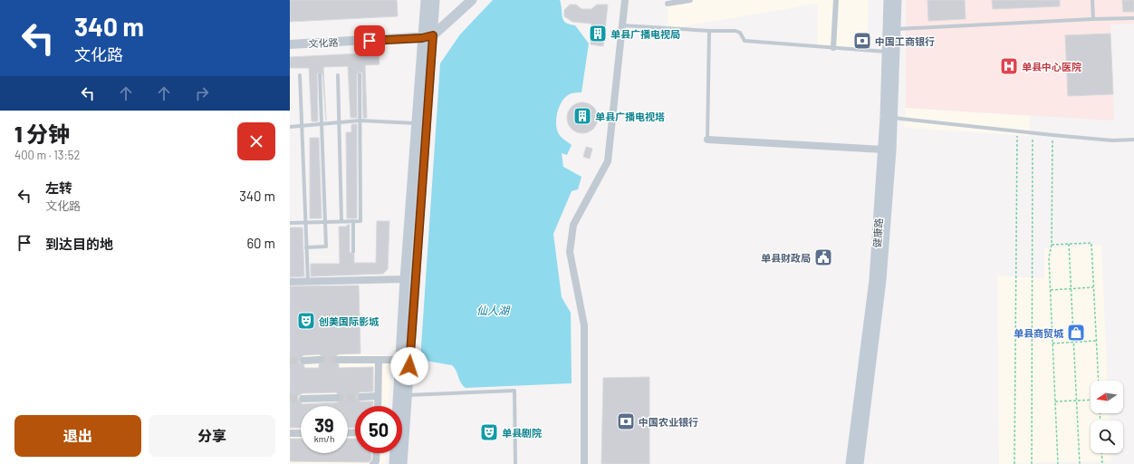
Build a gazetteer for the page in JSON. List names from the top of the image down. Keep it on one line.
{"streets":{"main road":["健康路"],"street":["文化路"]},"water":["仙人湖"],"places":{"building":["单县广播电视局","单县广播电视塔"],"bank":["中国工商银行","中国农业银行"],"hospital":["单县中心医院"],"public building":["单县财政局"],"theatre":["创美国际影城","单县剧院"],"shop":["单县商贸城"]},"north":"left","page":{"turn":["340 m","文化路"],"heading":["1 分钟","400 m · 13:52"],"list":[{"name":"左转","note":"文化路","value":"340 m"},{"name":"到达目的地","value":"60 m"}],"speed":"39 km/h","limit":"50","buttons":["退出","分享"]}}
